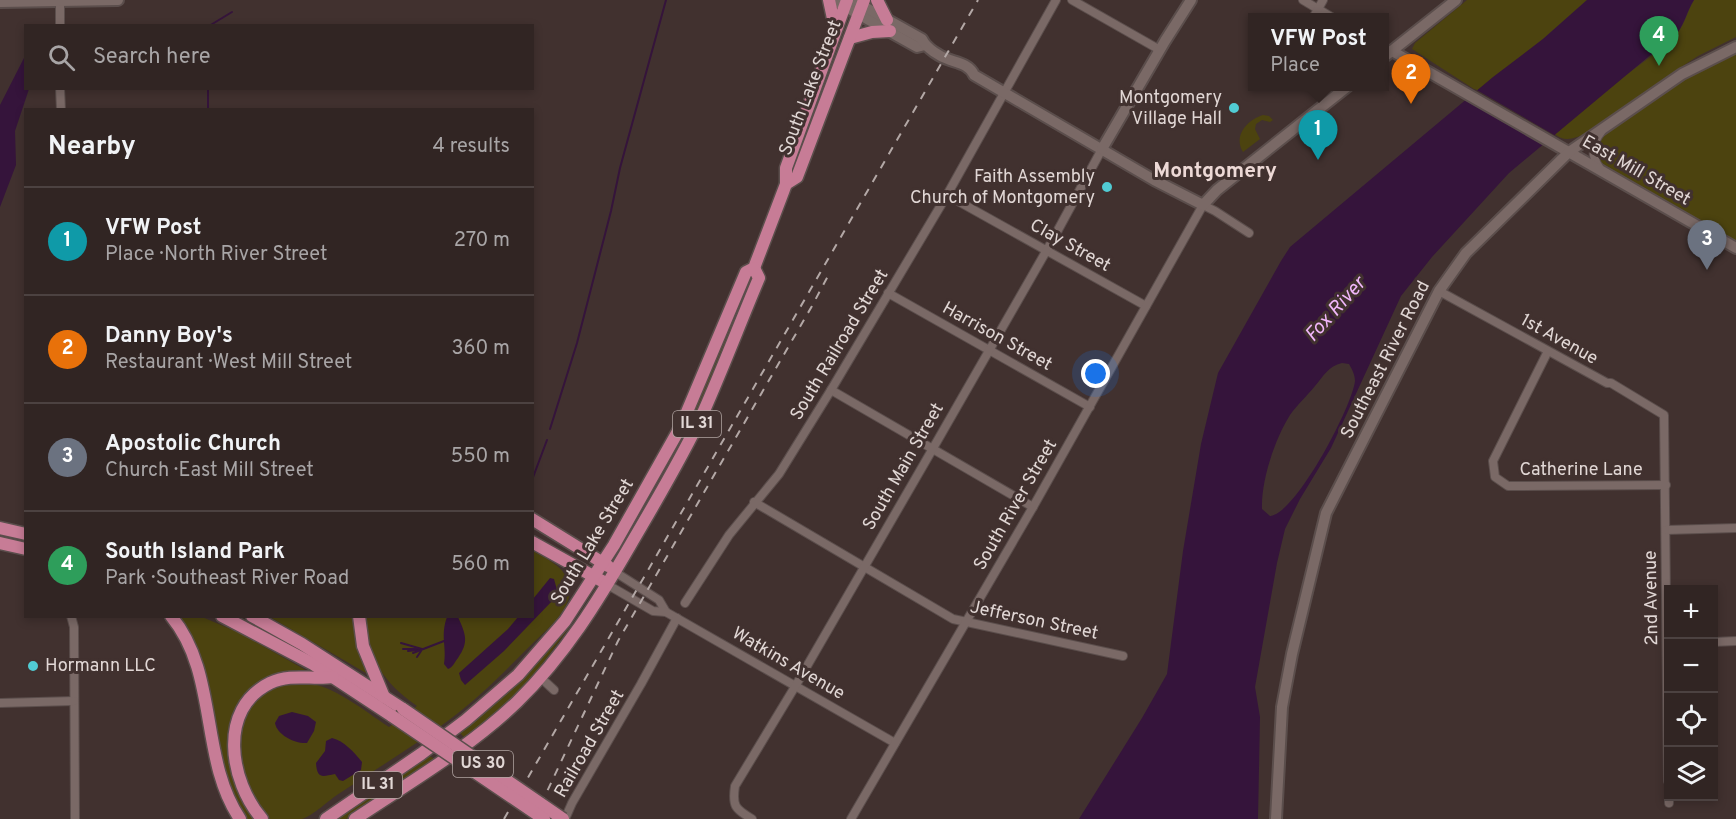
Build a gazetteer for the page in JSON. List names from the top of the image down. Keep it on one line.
{"streets":{"main road":["South Lake Street","IL 31","US 30"],"street":["East Mill Street","Clay Street","Harrison Street","1st Avenue","South Railroad Street","Southeast River Road","South Main Street","Catherine Lane","South River Street","2nd Avenue","Jefferson Street","Watkins Avenue","Railroad Street"]},"crossings":[["South Lake Street","Watkins Avenue"],["East Mill Street","Southeast River Road"],["Clay Street","South Railroad Street"],["Clay Street","South Main Street"],["Clay Street","South River Street"],["Harrison Street","South Railroad Street"],["Harrison Street","South Main Street"],["Harrison Street","South River Street"],["1st Avenue","Southeast River Road"],["1st Avenue","Catherine Lane"],["1st Avenue","2nd Avenue"],["South Railroad Street","Jefferson Street"],["South Main Street","Jefferson Street"],["South Main Street","Watkins Avenue"],["Catherine Lane","2nd Avenue"],["South River Street","Jefferson Street"],["South River Street","Watkins Avenue"],["Watkins Avenue","Railroad Street"],["Railroad Street","US 30"]],"districts":["Montgomery"],"water":["Fox River"],"places":["Montgomery Village Hall","Faith Assembly Church of Montgomery","Hormann LLC"],"page":{"popup":["VFW Post","Place"],"pins":["4","2","1","3"],"search":"Search here","heading":["Nearby","4 results"],"list":[{"mark":"1","name":"VFW Post","note":"Place · North River Street","value":"270 m"},{"mark":"2","name":"Danny Boy's","note":"Restaurant · West Mill Street","value":"360 m"},{"mark":"3","name":"Apostolic Church","note":"Church · East Mill Street","value":"550 m"},{"mark":"4","name":"South Island Park","note":"Park · Southeast River Road","value":"560 m"}],"map_buttons":["+","−"]}}
